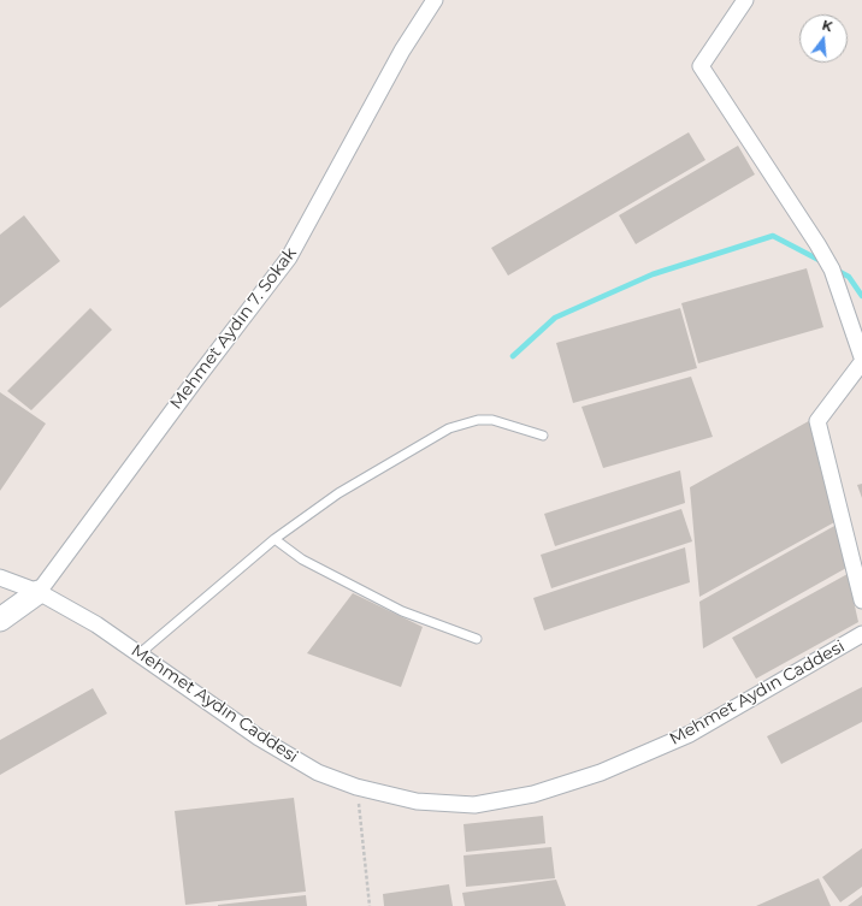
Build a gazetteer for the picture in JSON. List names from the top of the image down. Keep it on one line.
{"streets":{"street":["Mehmet Aydın 7. Sokak","Mehmet Aydın Caddesi"]},"crossings":[["Mehmet Aydın 7. Sokak","Mehmet Aydın Caddesi"]],"north":"top"}
